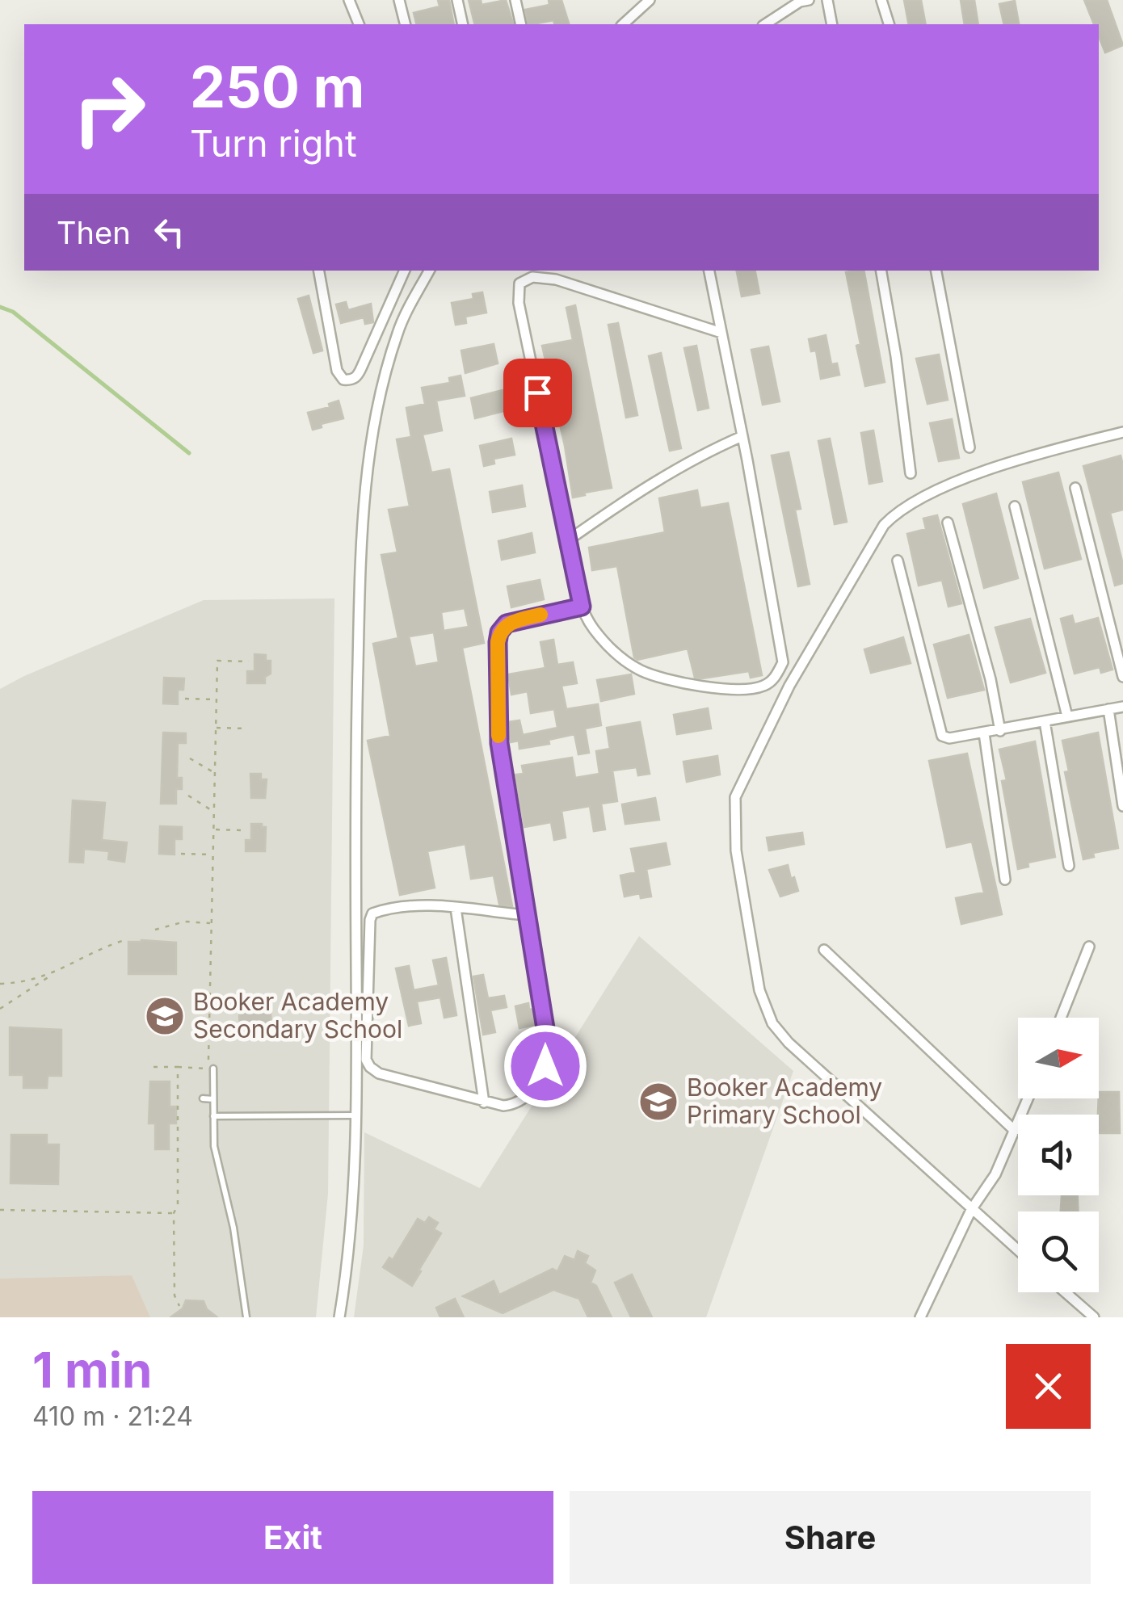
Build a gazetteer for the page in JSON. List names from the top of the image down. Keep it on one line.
{"places":{"school or university":["Booker Academy Secondary School","Booker Academy Primary School"]},"north":"right","page":{"turn":["250 m","Turn right"],"then":"Then","heading":["1 min","410 m · 21:24"],"buttons":["Exit","Share"]}}
